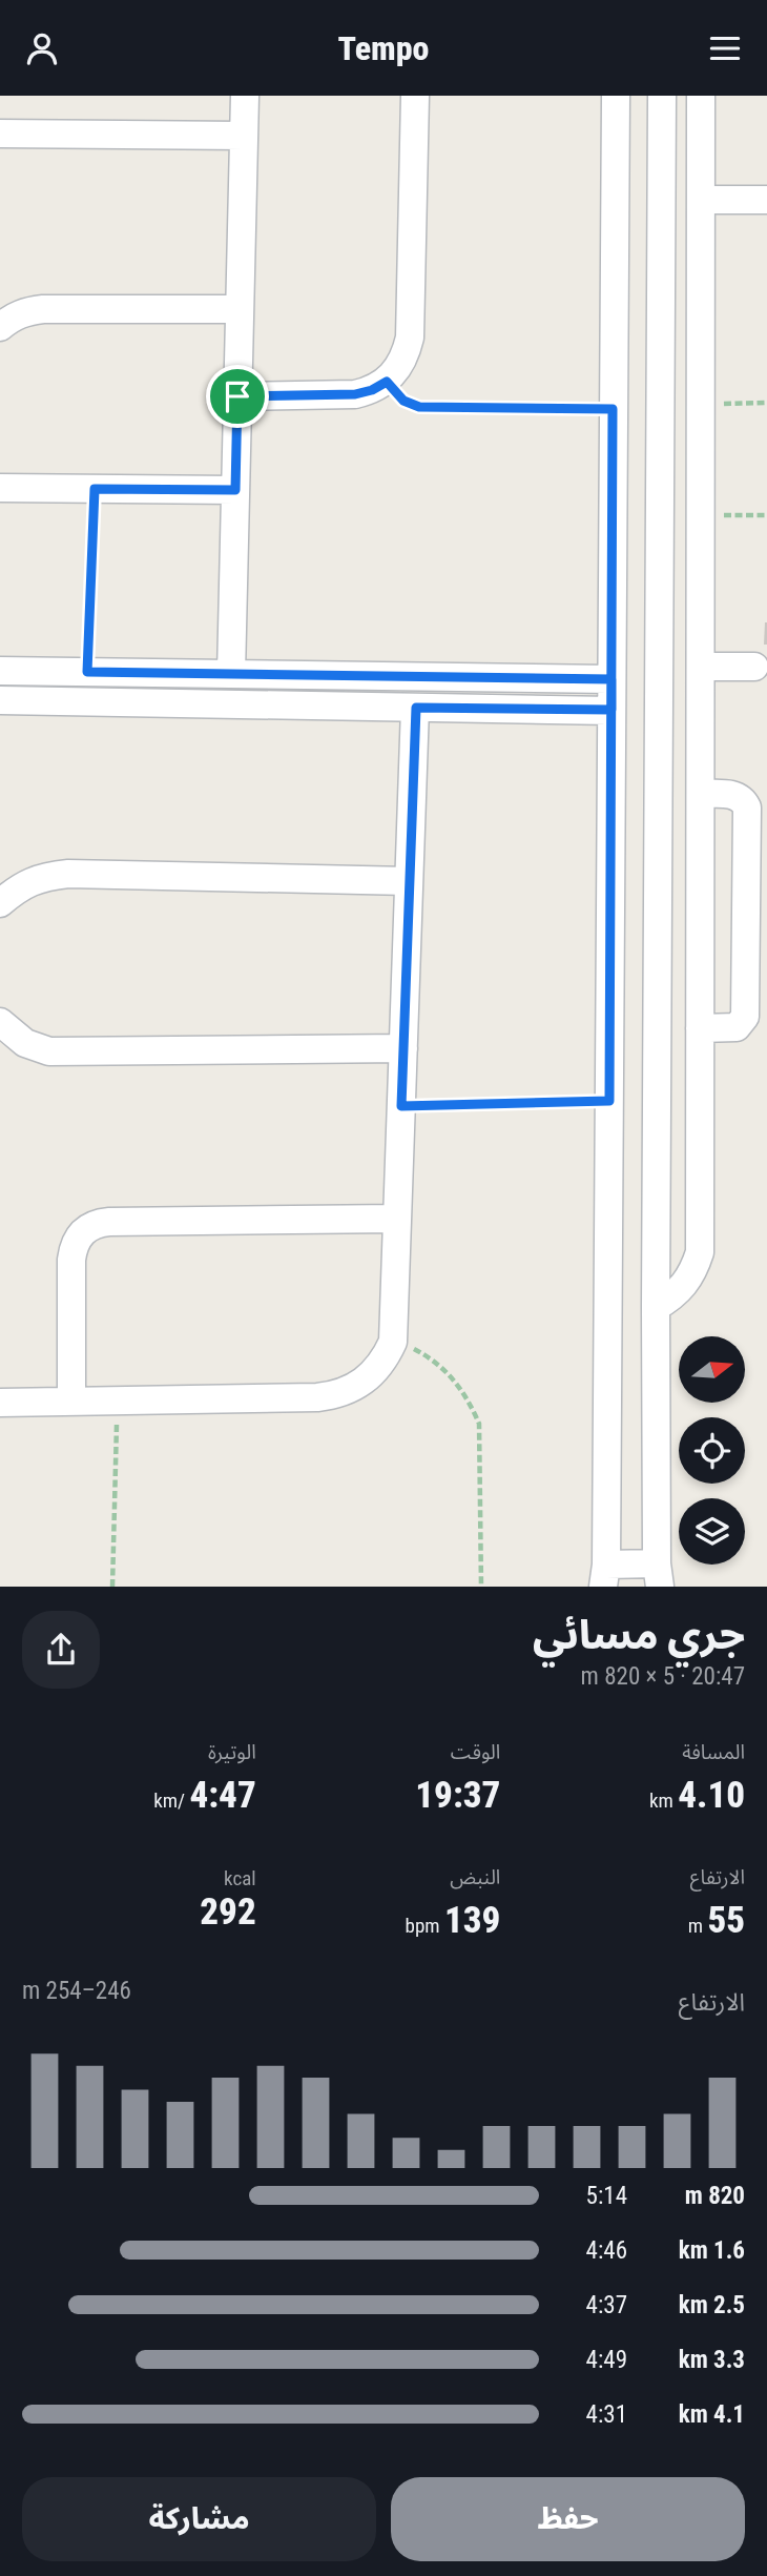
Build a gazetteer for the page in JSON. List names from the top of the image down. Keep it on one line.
{"north":"right","page":{"header":"Tempo","heading":["جري مسائي","20:47 · 5 × 820 m"],"stats":[["المسافة","4.10 km"],["الوقت","19:37"],["الوتيرة","4:47 /km"],["الارتفاع","55 m"],["النبض","139 bpm"],["kcal","292"]],"chart":["الارتفاع","246–254 m"],"list":[{"name":"820 m","note":"5:14"},{"name":"1.6 km","note":"4:46"},{"name":"2.5 km","note":"4:37"},{"name":"3.3 km","note":"4:49"},{"name":"4.1 km","note":"4:31"}],"buttons":["حفظ","مشاركة"]}}
